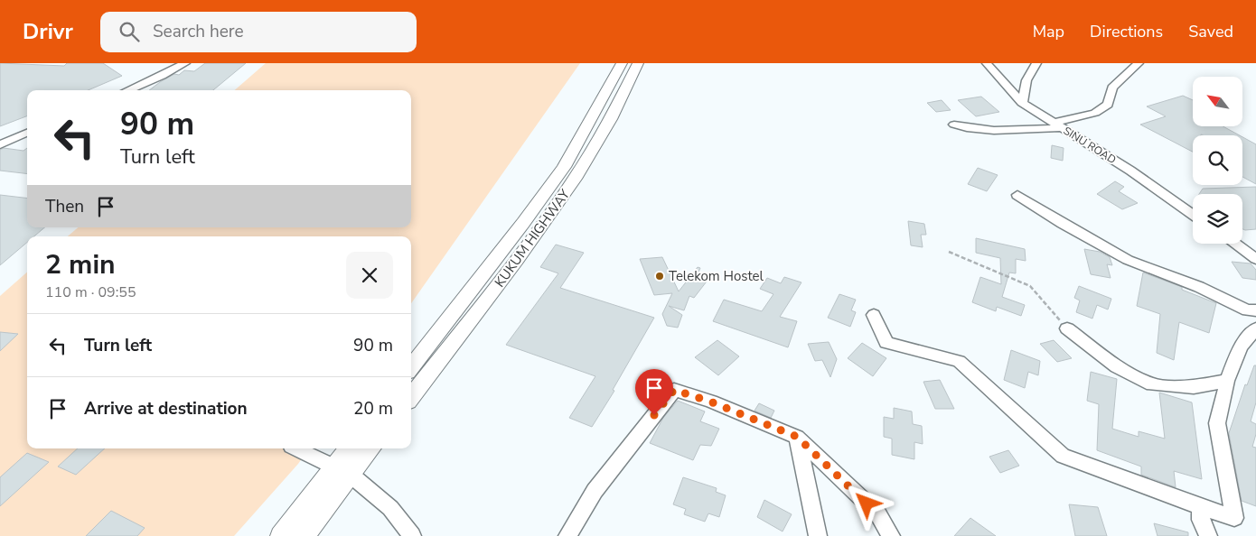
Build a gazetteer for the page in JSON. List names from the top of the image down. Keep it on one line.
{"streets":{"main road":["KUKUM HIGHWAY"],"street":["SINU ROAD"]},"places":["Telekom Hostel"],"north":"top left","page":{"header":"Drivr","search":"Search here","nav":["Map","Directions","Saved"],"turn":["90 m","Turn left"],"then":"Then","heading":["2 min","110 m · 09:55"],"list":[{"name":"Turn left","value":"90 m"},{"name":"Arrive at destination","value":"20 m"}]}}
